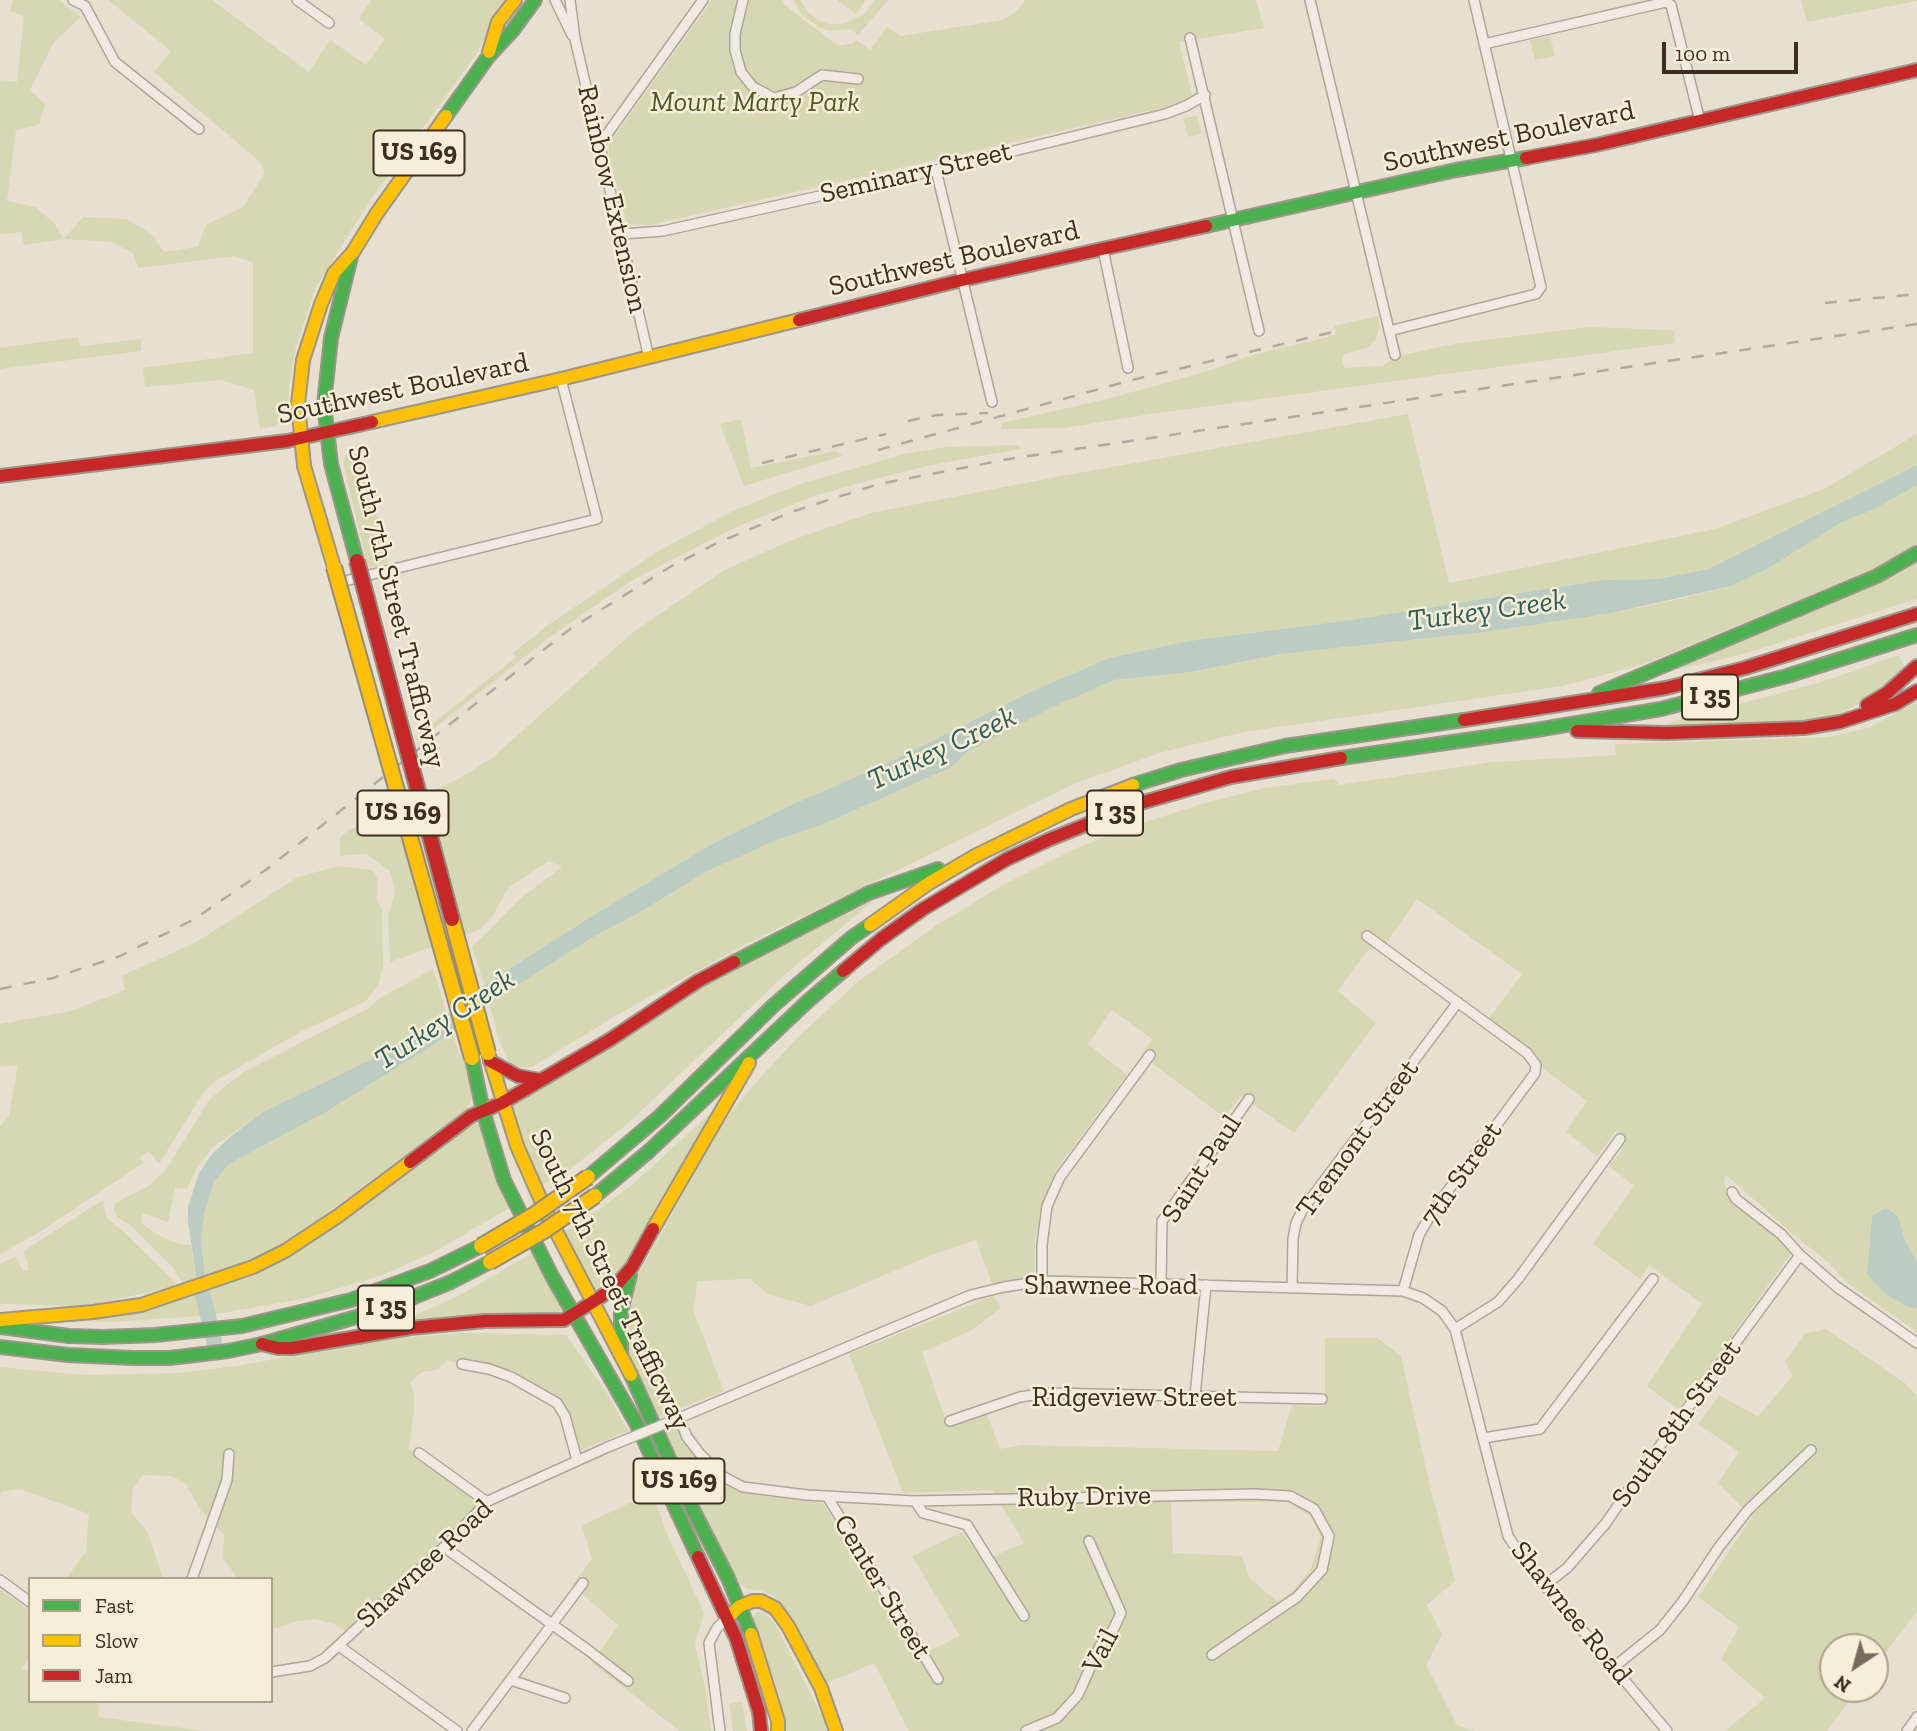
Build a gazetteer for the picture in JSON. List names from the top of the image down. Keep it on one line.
{"streets":{"main road":["Southwest Boulevard","US 169","South 7th Street Trafficway","I 35"],"street":["Seminary Street","Rainbow Extension","Tremont Street","Saint Paul","7th Street","Shawnee Road","Ridgeview Street","South 8th Street","Ruby Drive","Center Street","Vail"]},"crossings":[["Southwest Boulevard","US 169"],["Southwest Boulevard","Rainbow Extension"],["Southwest Boulevard","South 7th Street Trafficway"],["US 169","South 7th Street Trafficway"],["Seminary Street","Rainbow Extension"],["Tremont Street","7th Street"],["Tremont Street","Shawnee Road"],["Saint Paul","Shawnee Road"],["7th Street","Shawnee Road"],["Shawnee Road","South 8th Street"],["Shawnee Road","Ruby Drive"],["Ruby Drive","Center Street"]],"water":["Turkey Creek"],"parks":["Mount Marty Park"],"legend":["Fast","Slow","Jam"],"scale_bar":"100 m","north":"bottom left"}
